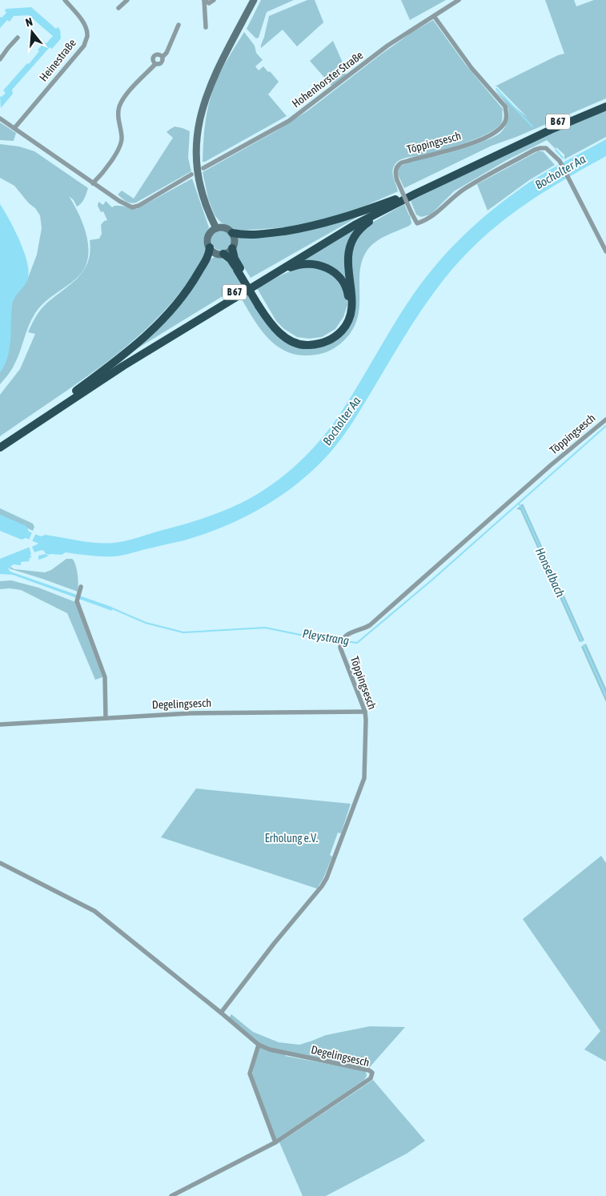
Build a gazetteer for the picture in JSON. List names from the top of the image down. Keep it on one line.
{"streets":{"highway":["B 67"],"street":["Heinestraße","Hohenhorster Straße","Töppingsesch","Degelingsesch"]},"crossings":[["Hohenhorster Straße","Töppingsesch"],["Töppingsesch","Degelingsesch"]],"water":["Bocholter Aa","Honselbach","Pleystrang"],"parks":["Erholung e.V."],"north":"top"}
